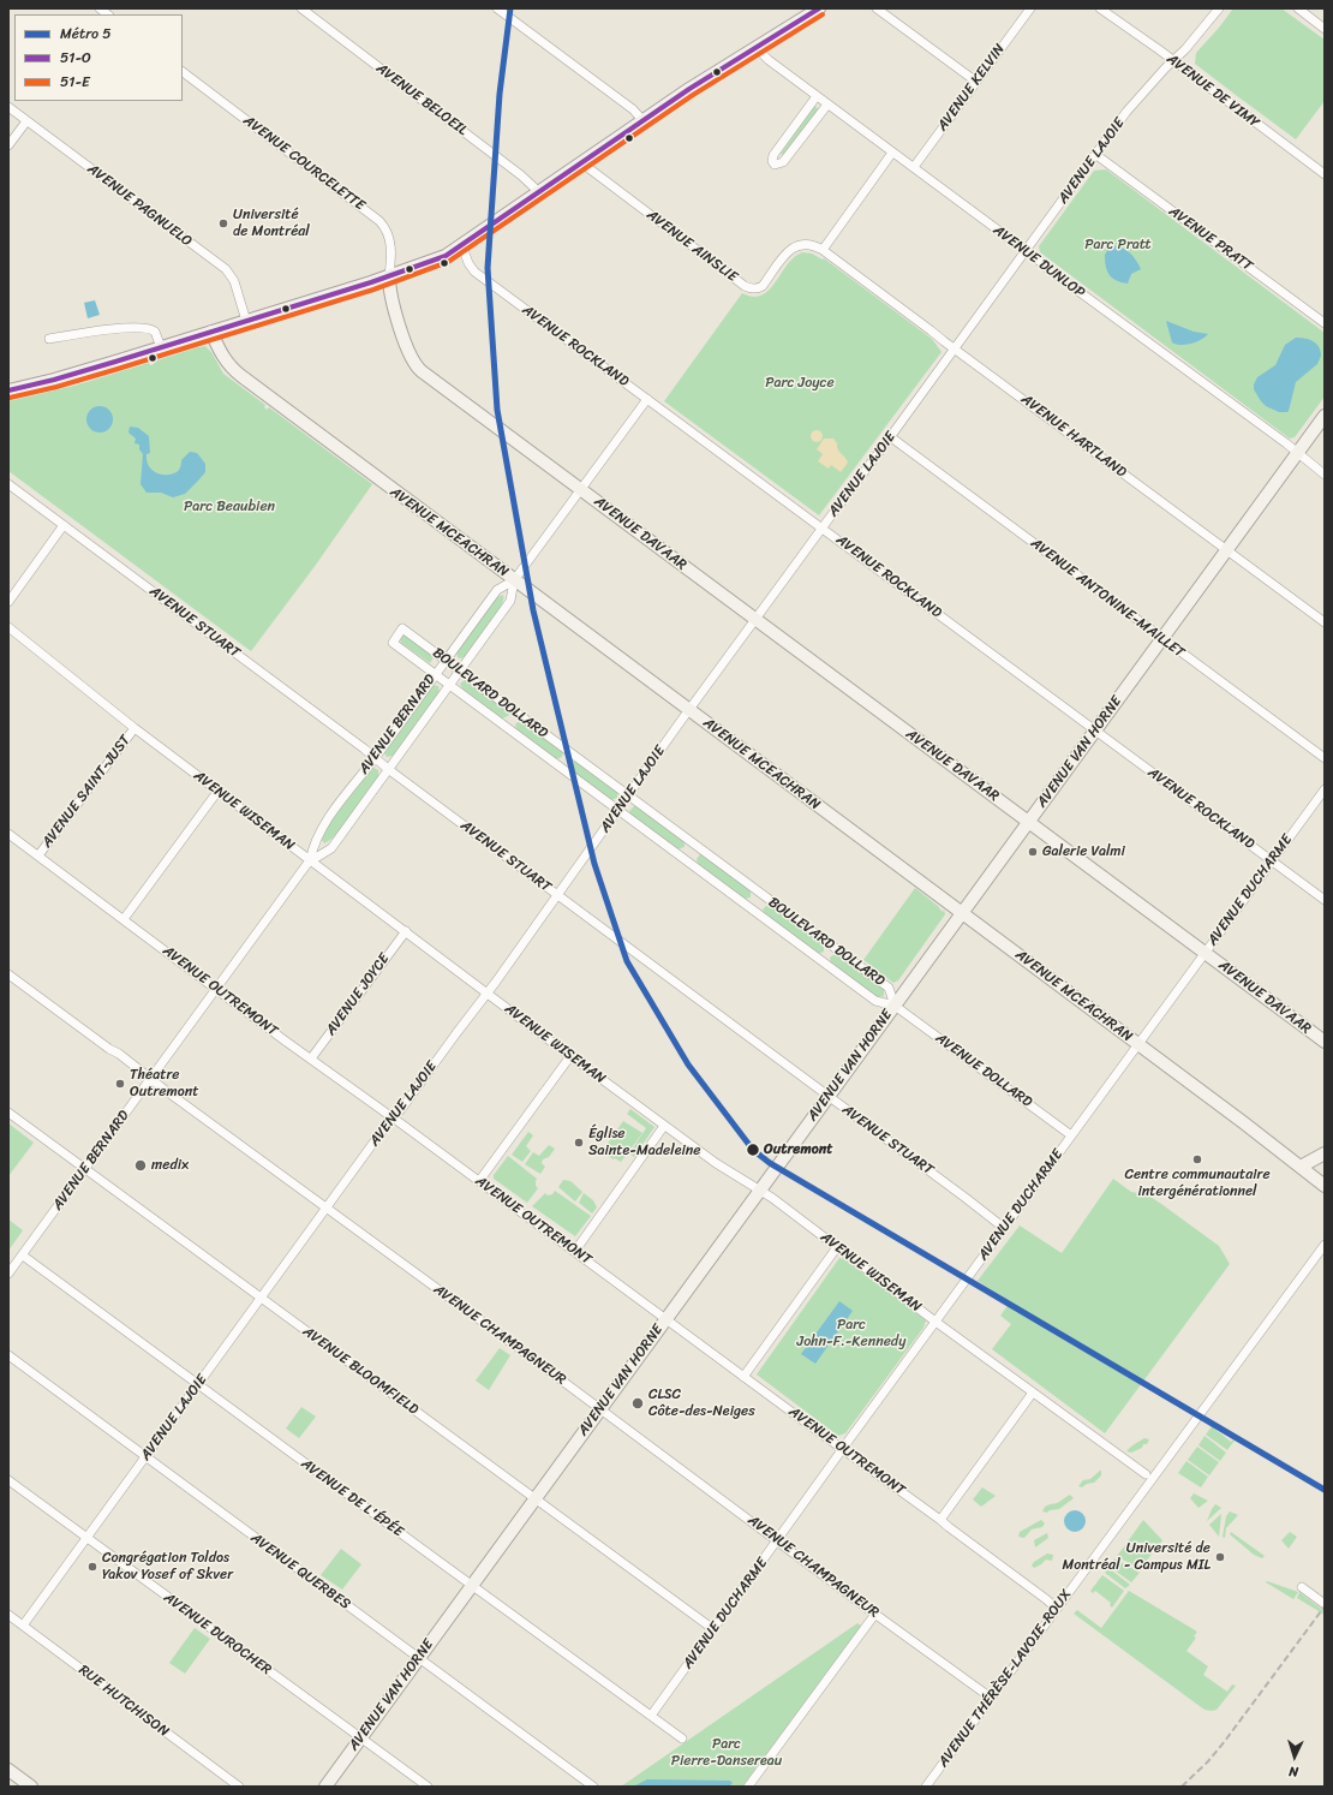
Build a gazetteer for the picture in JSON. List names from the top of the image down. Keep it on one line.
{"streets":{"street":["AVENUE KELVIN","AVENUE DE VIMY","AVENUE BELOEIL","AVENUE LAJOIE","AVENUE COURCELETTE","AVENUE PAGNUELO","AVENUE PRATT","AVENUE AINSLIE","AVENUE DUNLOP","AVENUE ROCKLAND","AVENUE HARTLAND","AVENUE MCEACHRAN","AVENUE DAVAAR","AVENUE ANTONINE-MAILLET","AVENUE STUART","BOULEVARD DOLLARD","AVENUE BERNARD","AVENUE VAN HORNE","AVENUE SAINT-JUST","AVENUE WISEMAN","AVENUE DUCHARME","AVENUE OUTREMONT","AVENUE JOYCE","AVENUE DOLLARD","AVENUE CHAMPAGNEUR","AVENUE BLOOMFIELD","AVENUE DE L'ÉPÉE","AVENUE QUERBES","AVENUE DUROCHER","AVENUE THÉRÈSE-LAVOIE-ROUX","RUE HUTCHISON"]},"crossings":[["AVENUE KELVIN","AVENUE DUNLOP"],["AVENUE DE VIMY","AVENUE LAJOIE"],["AVENUE LAJOIE","AVENUE PRATT"],["AVENUE LAJOIE","AVENUE DUNLOP"],["AVENUE LAJOIE","AVENUE ROCKLAND"],["AVENUE LAJOIE","AVENUE HARTLAND"],["AVENUE LAJOIE","AVENUE MCEACHRAN"],["AVENUE LAJOIE","AVENUE DAVAAR"],["AVENUE LAJOIE","AVENUE ANTONINE-MAILLET"],["AVENUE LAJOIE","AVENUE STUART"],["AVENUE LAJOIE","BOULEVARD DOLLARD"],["AVENUE LAJOIE","AVENUE WISEMAN"],["AVENUE LAJOIE","AVENUE OUTREMONT"],["AVENUE LAJOIE","AVENUE CHAMPAGNEUR"],["AVENUE LAJOIE","AVENUE BLOOMFIELD"],["AVENUE LAJOIE","AVENUE DE L'ÉPÉE"],["AVENUE LAJOIE","AVENUE QUERBES"],["AVENUE LAJOIE","AVENUE DUROCHER"],["AVENUE LAJOIE","RUE HUTCHISON"],["AVENUE COURCELETTE","AVENUE DAVAAR"],["AVENUE AINSLIE","AVENUE HARTLAND"],["AVENUE DUNLOP","AVENUE VAN HORNE"],["AVENUE ROCKLAND","AVENUE DAVAAR"],["AVENUE ROCKLAND","AVENUE VAN HORNE"],["AVENUE ROCKLAND","AVENUE DUCHARME"],["AVENUE HARTLAND","AVENUE VAN HORNE"],["AVENUE MCEACHRAN","AVENUE DAVAAR"],["AVENUE MCEACHRAN","AVENUE BERNARD"],["AVENUE MCEACHRAN","AVENUE VAN HORNE"],["AVENUE MCEACHRAN","AVENUE DUCHARME"],["AVENUE DAVAAR","AVENUE BERNARD"],["AVENUE DAVAAR","AVENUE VAN HORNE"],["AVENUE DAVAAR","AVENUE DUCHARME"],["AVENUE ANTONINE-MAILLET","AVENUE VAN HORNE"],["AVENUE STUART","AVENUE BERNARD"],["AVENUE STUART","AVENUE VAN HORNE"],["AVENUE STUART","AVENUE DUCHARME"],["BOULEVARD DOLLARD","AVENUE BERNARD"],["BOULEVARD DOLLARD","AVENUE VAN HORNE"],["BOULEVARD DOLLARD","AVENUE DOLLARD"],["AVENUE BERNARD","AVENUE WISEMAN"],["AVENUE BERNARD","AVENUE OUTREMONT"],["AVENUE BERNARD","AVENUE CHAMPAGNEUR"],["AVENUE BERNARD","AVENUE BLOOMFIELD"],["AVENUE BERNARD","AVENUE DE L'ÉPÉE"],["AVENUE VAN HORNE","AVENUE WISEMAN"],["AVENUE VAN HORNE","AVENUE OUTREMONT"],["AVENUE VAN HORNE","AVENUE DOLLARD"],["AVENUE VAN HORNE","AVENUE CHAMPAGNEUR"],["AVENUE VAN HORNE","AVENUE BLOOMFIELD"],["AVENUE VAN HORNE","AVENUE DE L'ÉPÉE"],["AVENUE VAN HORNE","AVENUE QUERBES"],["AVENUE VAN HORNE","AVENUE DUROCHER"],["AVENUE SAINT-JUST","AVENUE WISEMAN"],["AVENUE SAINT-JUST","AVENUE OUTREMONT"],["AVENUE WISEMAN","AVENUE DUCHARME"],["AVENUE WISEMAN","AVENUE JOYCE"],["AVENUE DUCHARME","AVENUE OUTREMONT"],["AVENUE DUCHARME","AVENUE DOLLARD"],["AVENUE DUCHARME","AVENUE CHAMPAGNEUR"],["AVENUE DUCHARME","AVENUE BLOOMFIELD"],["AVENUE DUCHARME","AVENUE DE L'ÉPÉE"],["AVENUE OUTREMONT","AVENUE JOYCE"],["AVENUE OUTREMONT","AVENUE THÉRÈSE-LAVOIE-ROUX"],["AVENUE CHAMPAGNEUR","AVENUE THÉRÈSE-LAVOIE-ROUX"]],"parks":["Parc Pratt","Parc Joyce","Parc Beaubien","Parc John-F.-Kennedy","Parc Pierre-Dansereau"],"places":["Université de Montréal","Galerie Valmi","Théatre Outremont","Église Sainte-Madeleine","Outremont","Centre communautaire intergénérationnel","medix","CLSC Côte-des-Neiges","Université de Montréal - Campus MIL","Congrégation Toldos Yakov Yosef of Skver"],"lines":["metro line 5","transit line 51-O","transit line 51-E"],"legend":["Métro 5","51-O","51-E"],"north":"bottom"}
